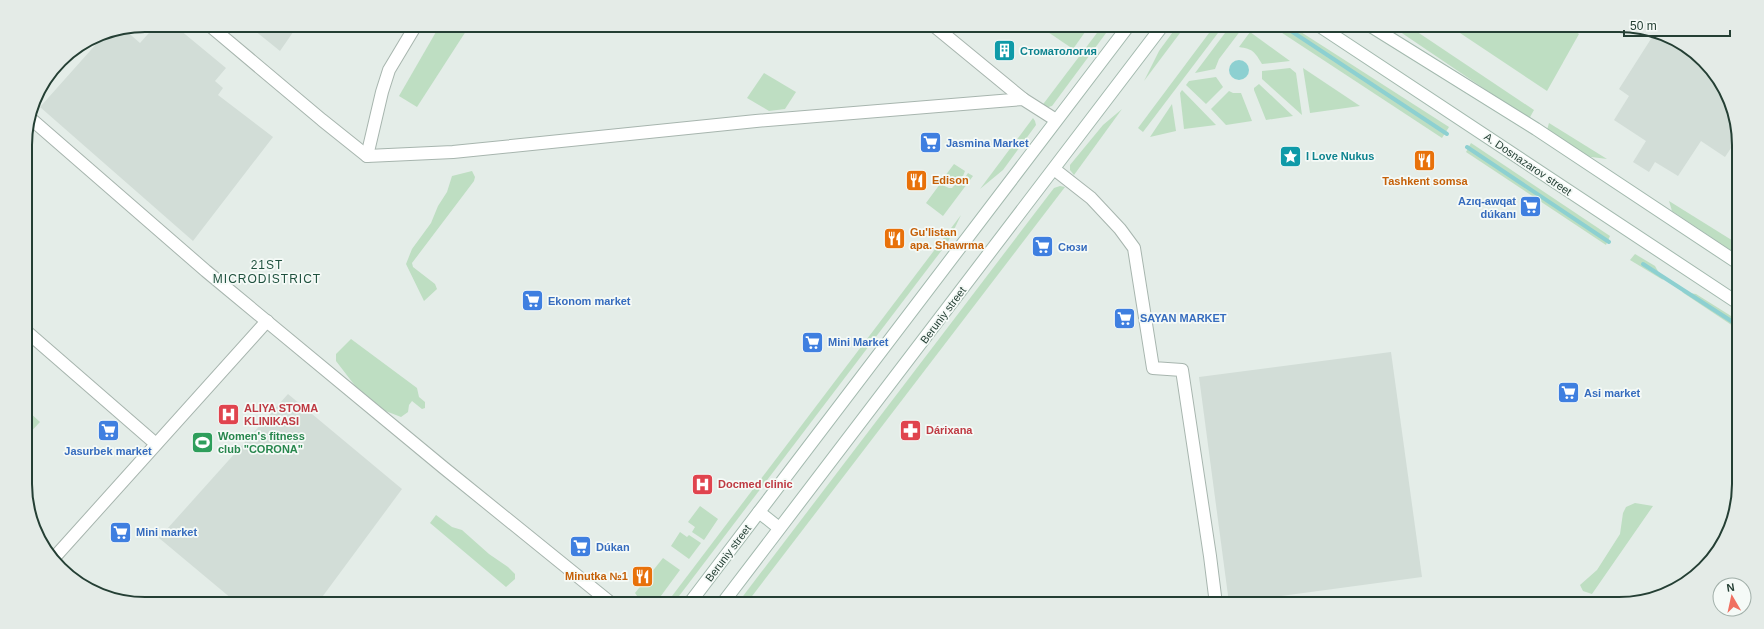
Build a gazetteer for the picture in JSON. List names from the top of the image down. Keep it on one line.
{"streets":{"street":["A. Dosnazarov street","Beruniy street"]},"districts":["21ST MICRODISTRICT"],"places":{"building":["Стоматология"],"supermarket":["Jasmina Market","Azıq-awqat dúkanı","Сюзи","Ekonom market","SAYAN MARKET","Mini Market","Asi market","Jasurbek market","Mini market","Dúkan"],"place":["I Love Nukus"],"restaurant":["Tashkent somsa","Edison","Gu'listan apa. Shawrma","Minutka №1"],"hospital":["ALIYA STOMA KLINIKASI","Docmed clinic"],"pharmacy":["Dárixana"],"sports":["Women's fitness club \"CORONA\""]},"scale_bar":"50 m","north":"top"}
